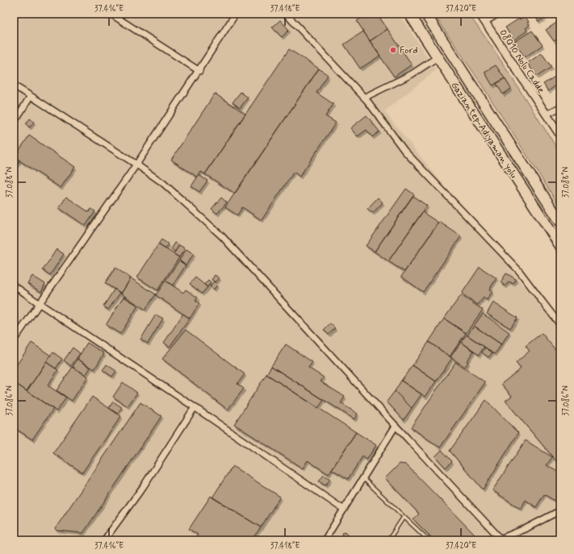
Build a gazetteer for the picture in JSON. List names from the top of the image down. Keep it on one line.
{"streets":{"highway":["Gaziantep-Adıyaman yolu"],"street":["08010 Nolu Cadde"]},"places":["Ford"],"coordinates":["37.416°E","37.418°E","37.420°E","37.088°N","37.086°N"]}
